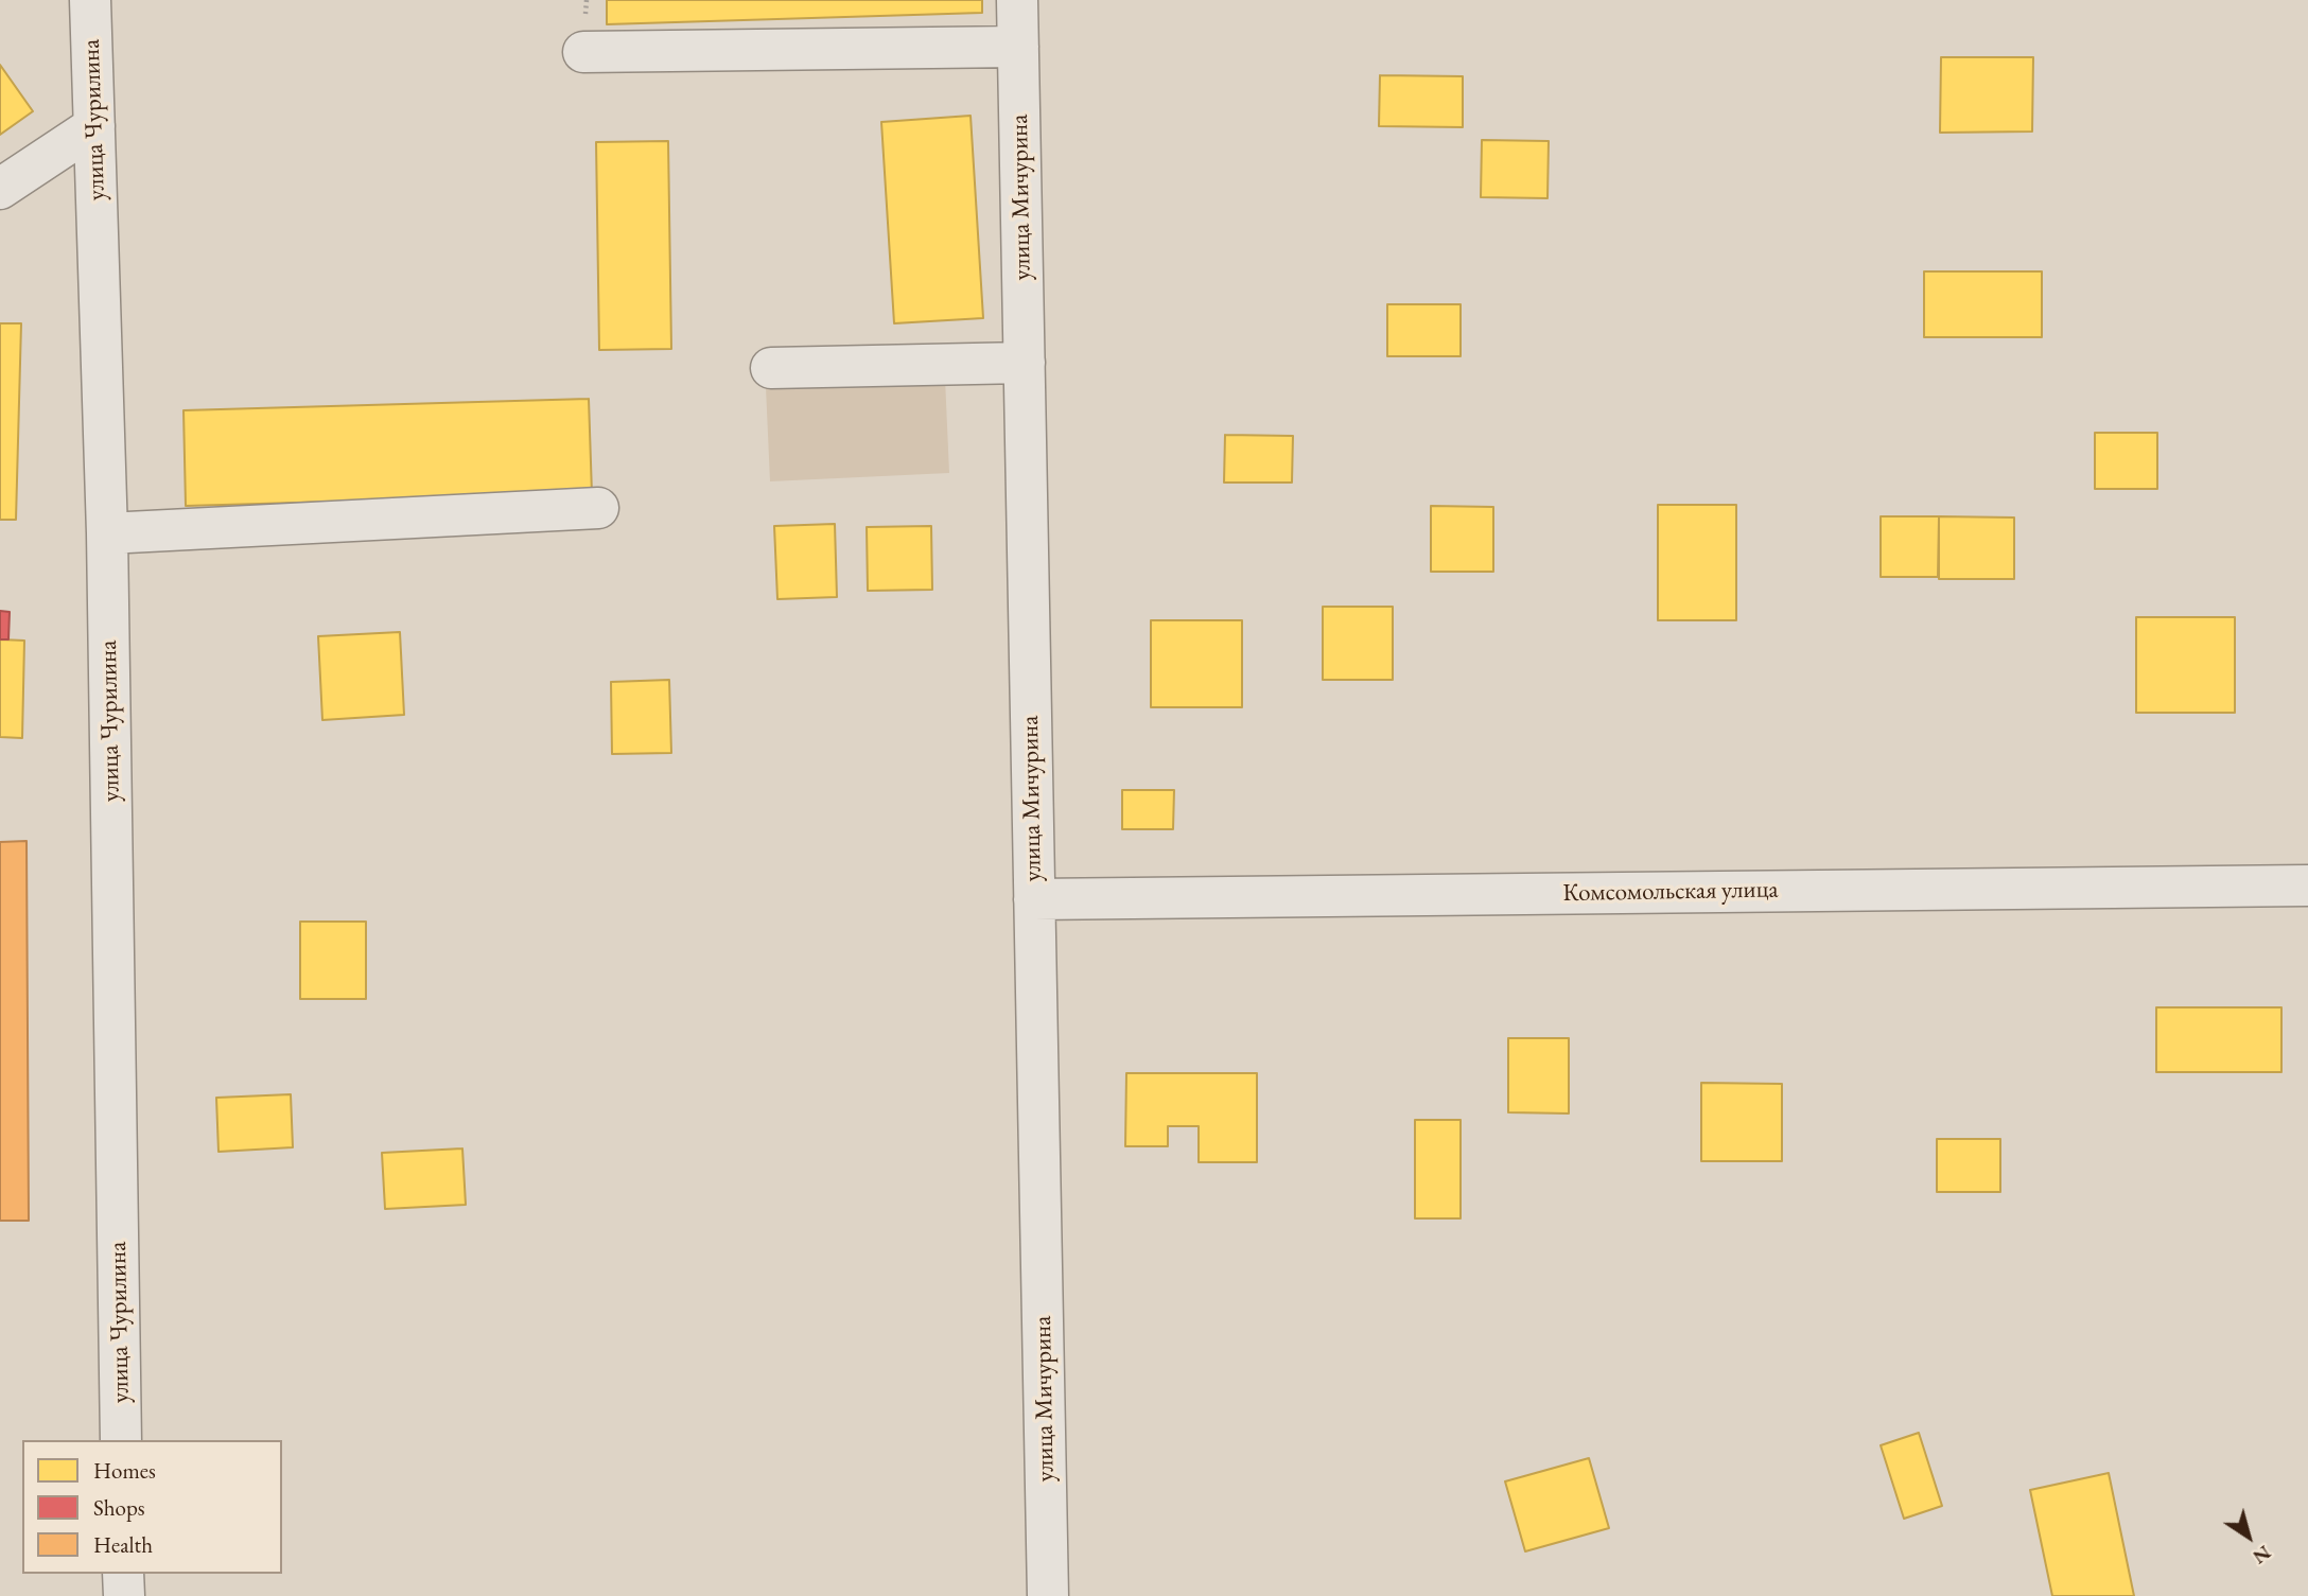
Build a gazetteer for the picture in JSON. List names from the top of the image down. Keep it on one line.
{"streets":{"street":["улица Чурилина","улица Мичурина","Комсомольская улица"]},"crossings":[["улица Мичурина","Комсомольская улица"]],"legend":["Homes","Shops","Health"],"north":"bottom right"}
